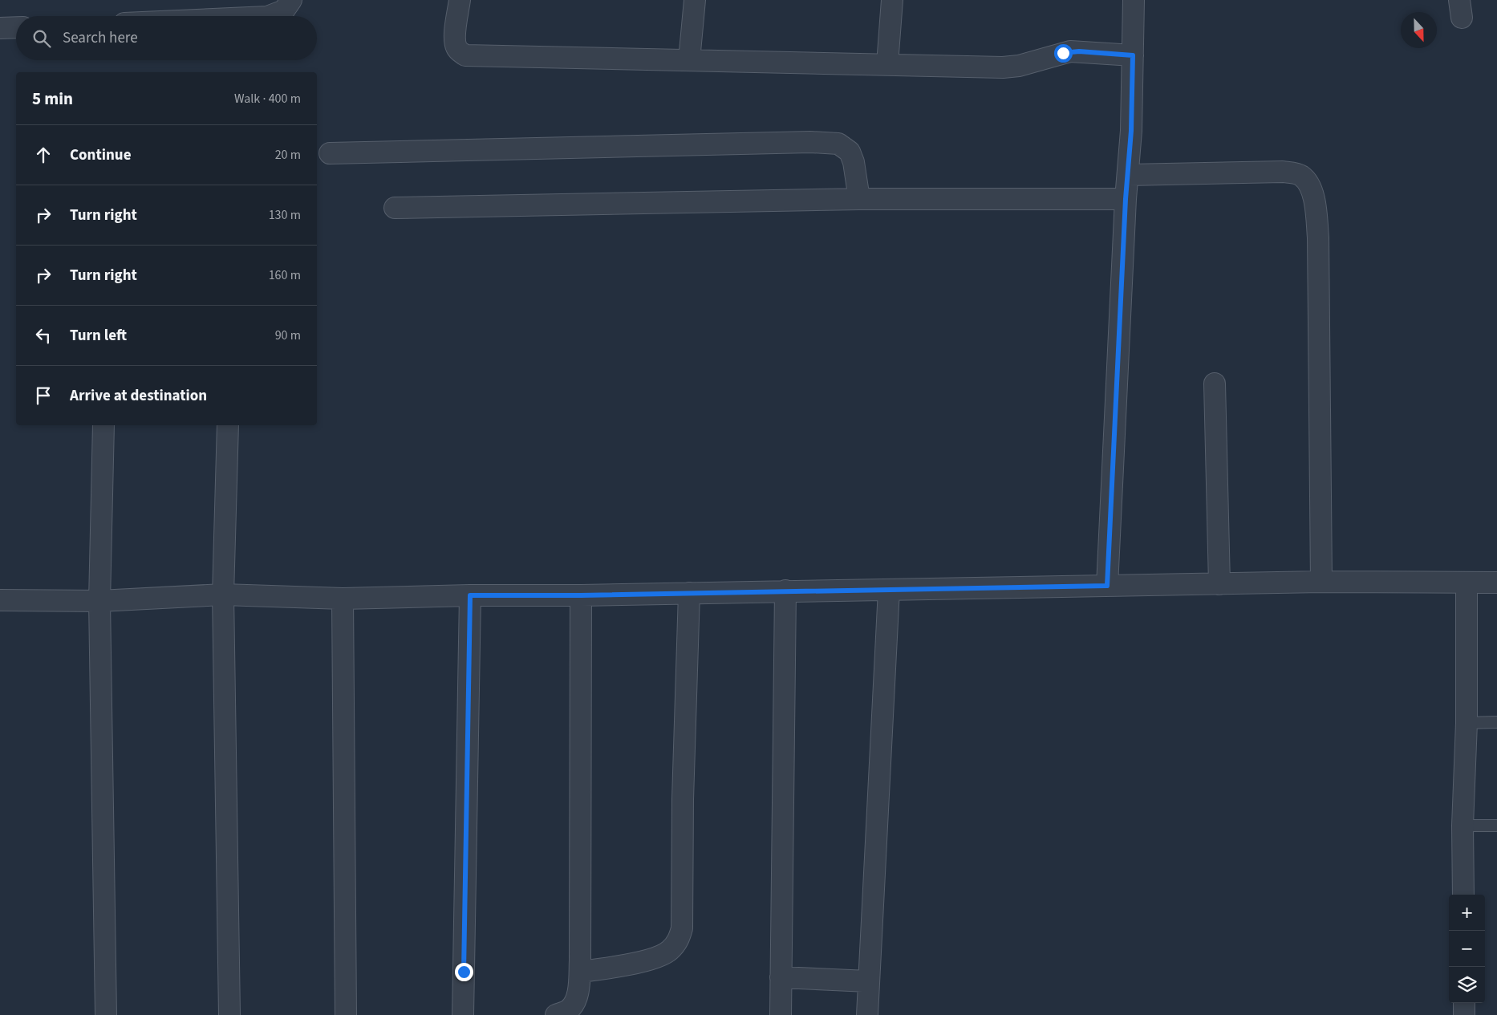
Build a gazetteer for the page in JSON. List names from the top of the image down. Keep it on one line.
{"north":"bottom","page":{"search":"Search here","heading":["5 min","Walk · 400 m"],"list":[["Continue","20 m"],["Turn right","130 m"],["Turn right","160 m"],["Turn left","90 m"],"Arrive at destination"],"map_buttons":["+","−"]}}
